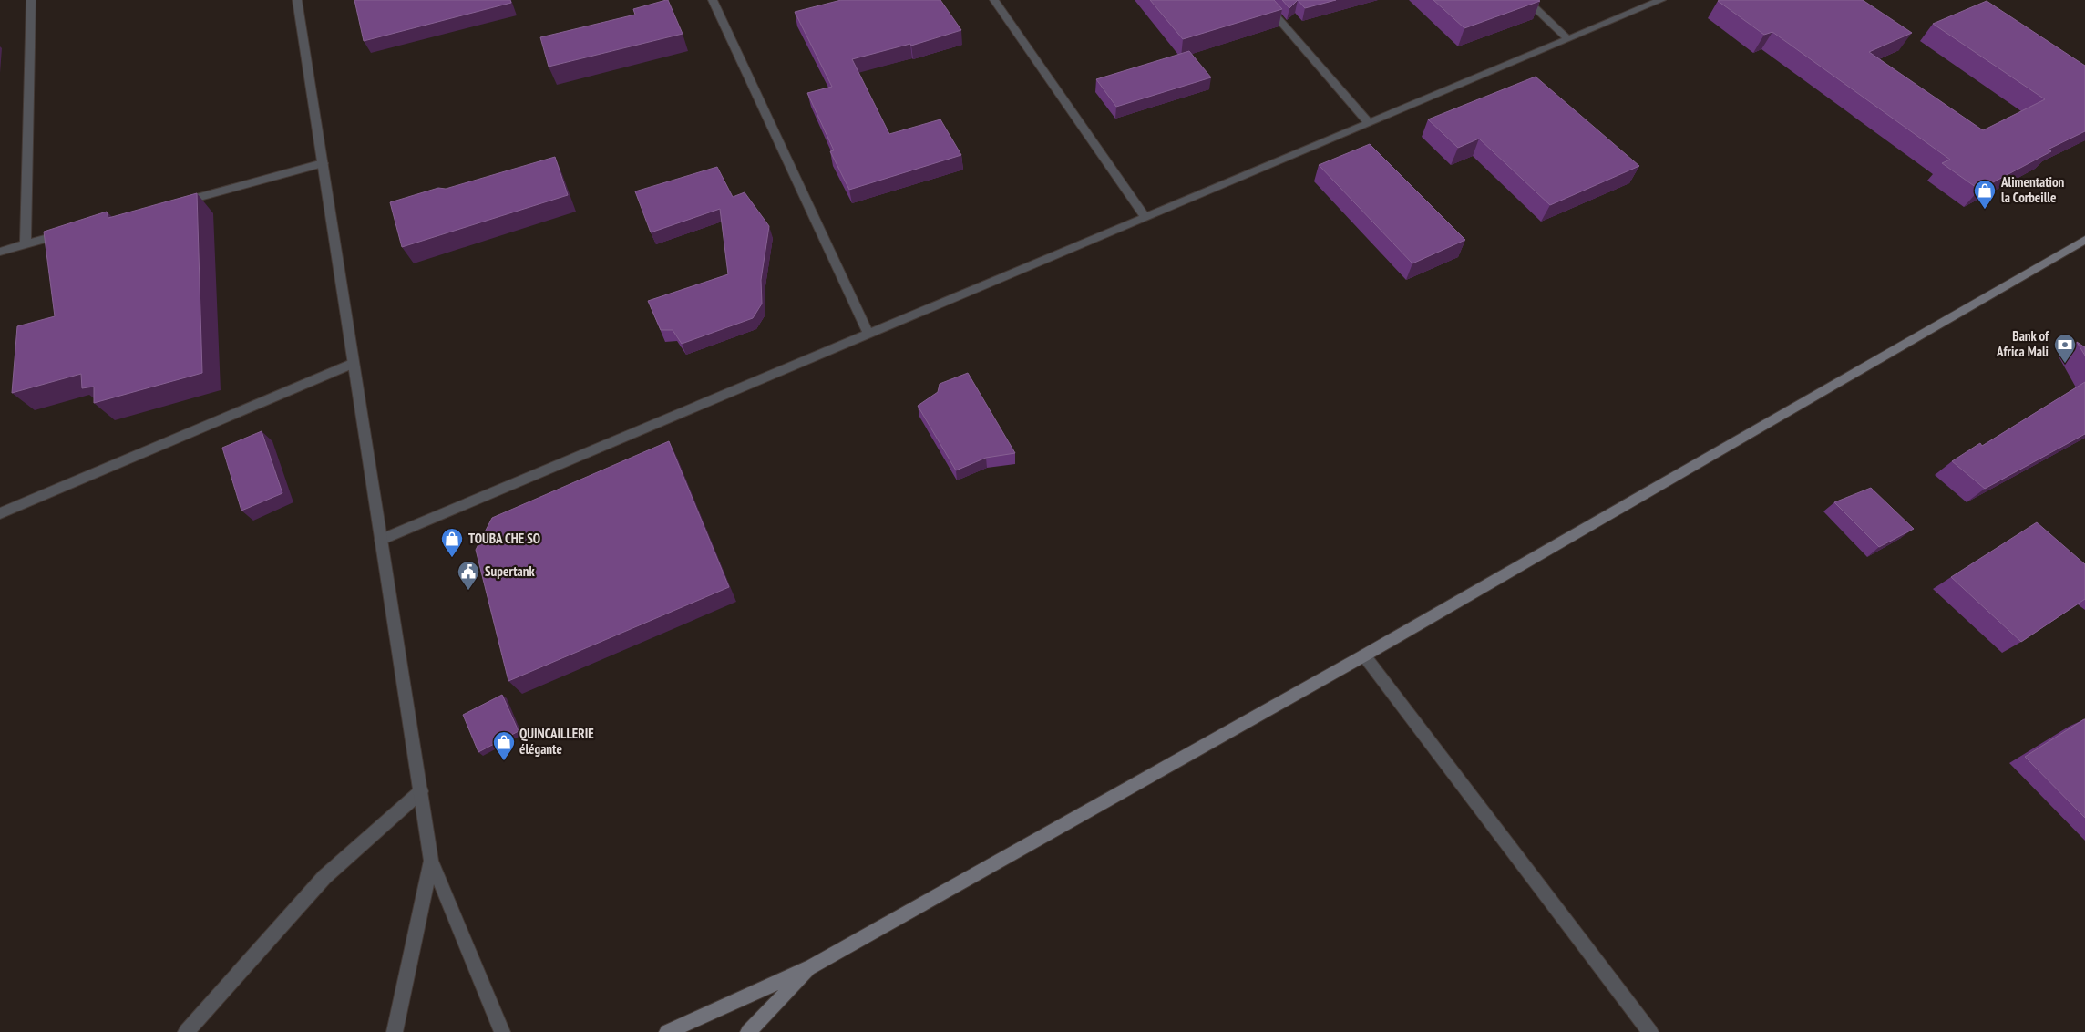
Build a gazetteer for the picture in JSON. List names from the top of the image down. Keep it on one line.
{"places":{"shop":["Alimentation la Corbeille","TOUBA CHE SO","QUINCAILLERIE élégante"],"bank":["Bank of Africa Mali"],"public building":["Supertank"]}}
